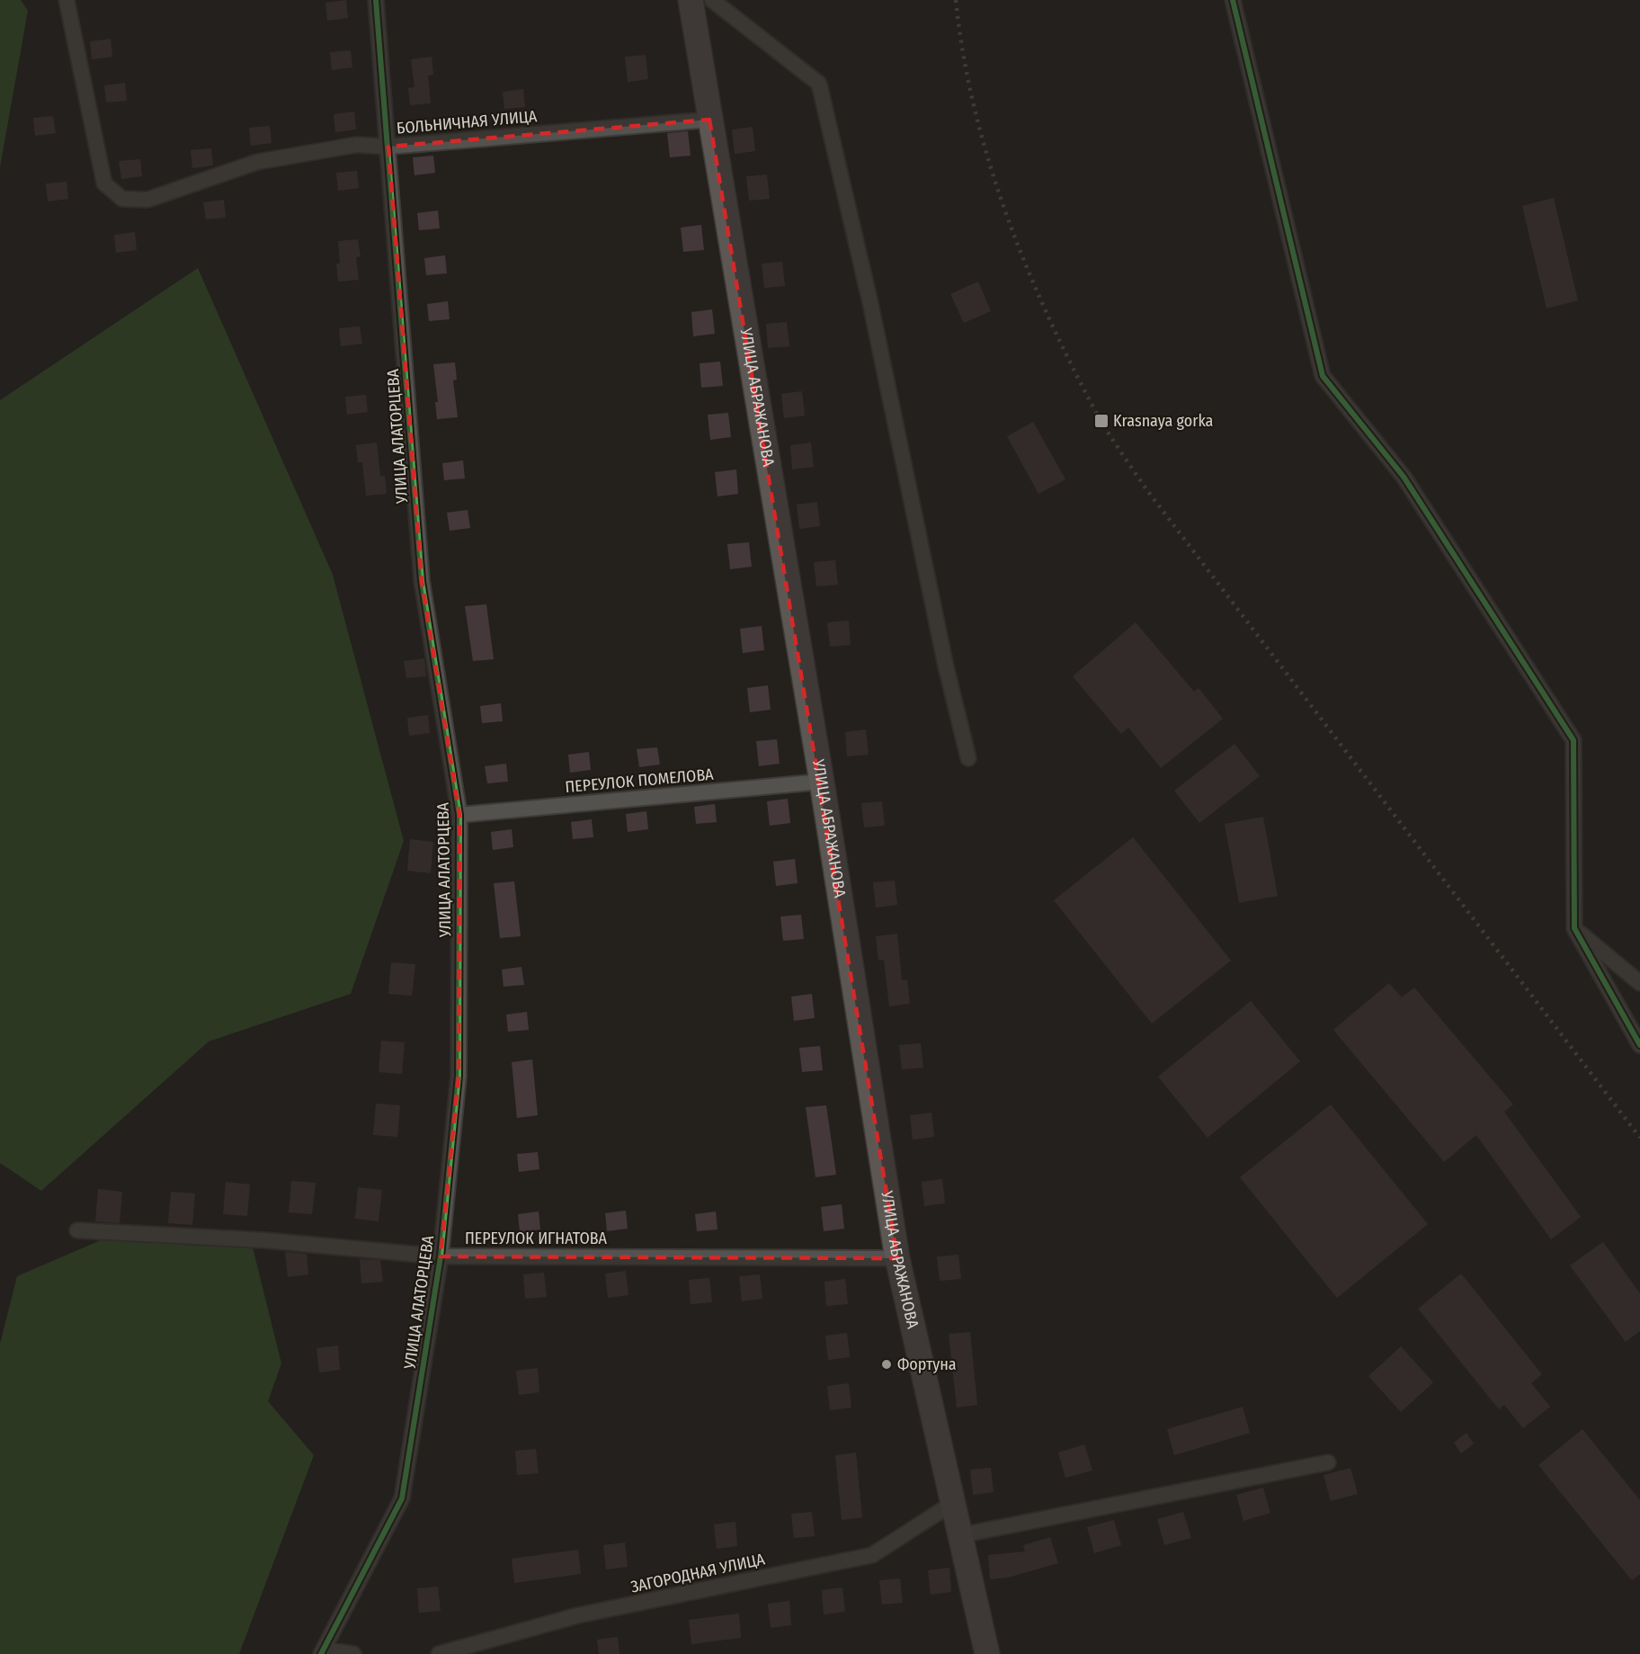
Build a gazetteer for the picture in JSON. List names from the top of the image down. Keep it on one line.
{"streets":{"main road":["УЛИЦА АБРАЖАНОВА"],"street":["БОЛЬНИЧНАЯ УЛИЦА","УЛИЦА АЛАТОРЦЕВА","ПЕРЕУЛОК ПОМЕЛОВА","ПЕРЕУЛОК ИГНАТОВА","ЗАГОРОДНАЯ УЛИЦА"]},"crossings":[["БОЛЬНИЧНАЯ УЛИЦА","УЛИЦА АБРАЖАНОВА"],["БОЛЬНИЧНАЯ УЛИЦА","УЛИЦА АЛАТОРЦЕВА"],["УЛИЦА АБРАЖАНОВА","ПЕРЕУЛОК ПОМЕЛОВА"],["УЛИЦА АБРАЖАНОВА","ПЕРЕУЛОК ИГНАТОВА"],["УЛИЦА АБРАЖАНОВА","ЗАГОРОДНАЯ УЛИЦА"],["УЛИЦА АЛАТОРЦЕВА","ПЕРЕУЛОК ПОМЕЛОВА"],["УЛИЦА АЛАТОРЦЕВА","ПЕРЕУЛОК ИГНАТОВА"]],"places":{"transit":["Krasnaya gorka"],"other":["Фортуна"]}}
